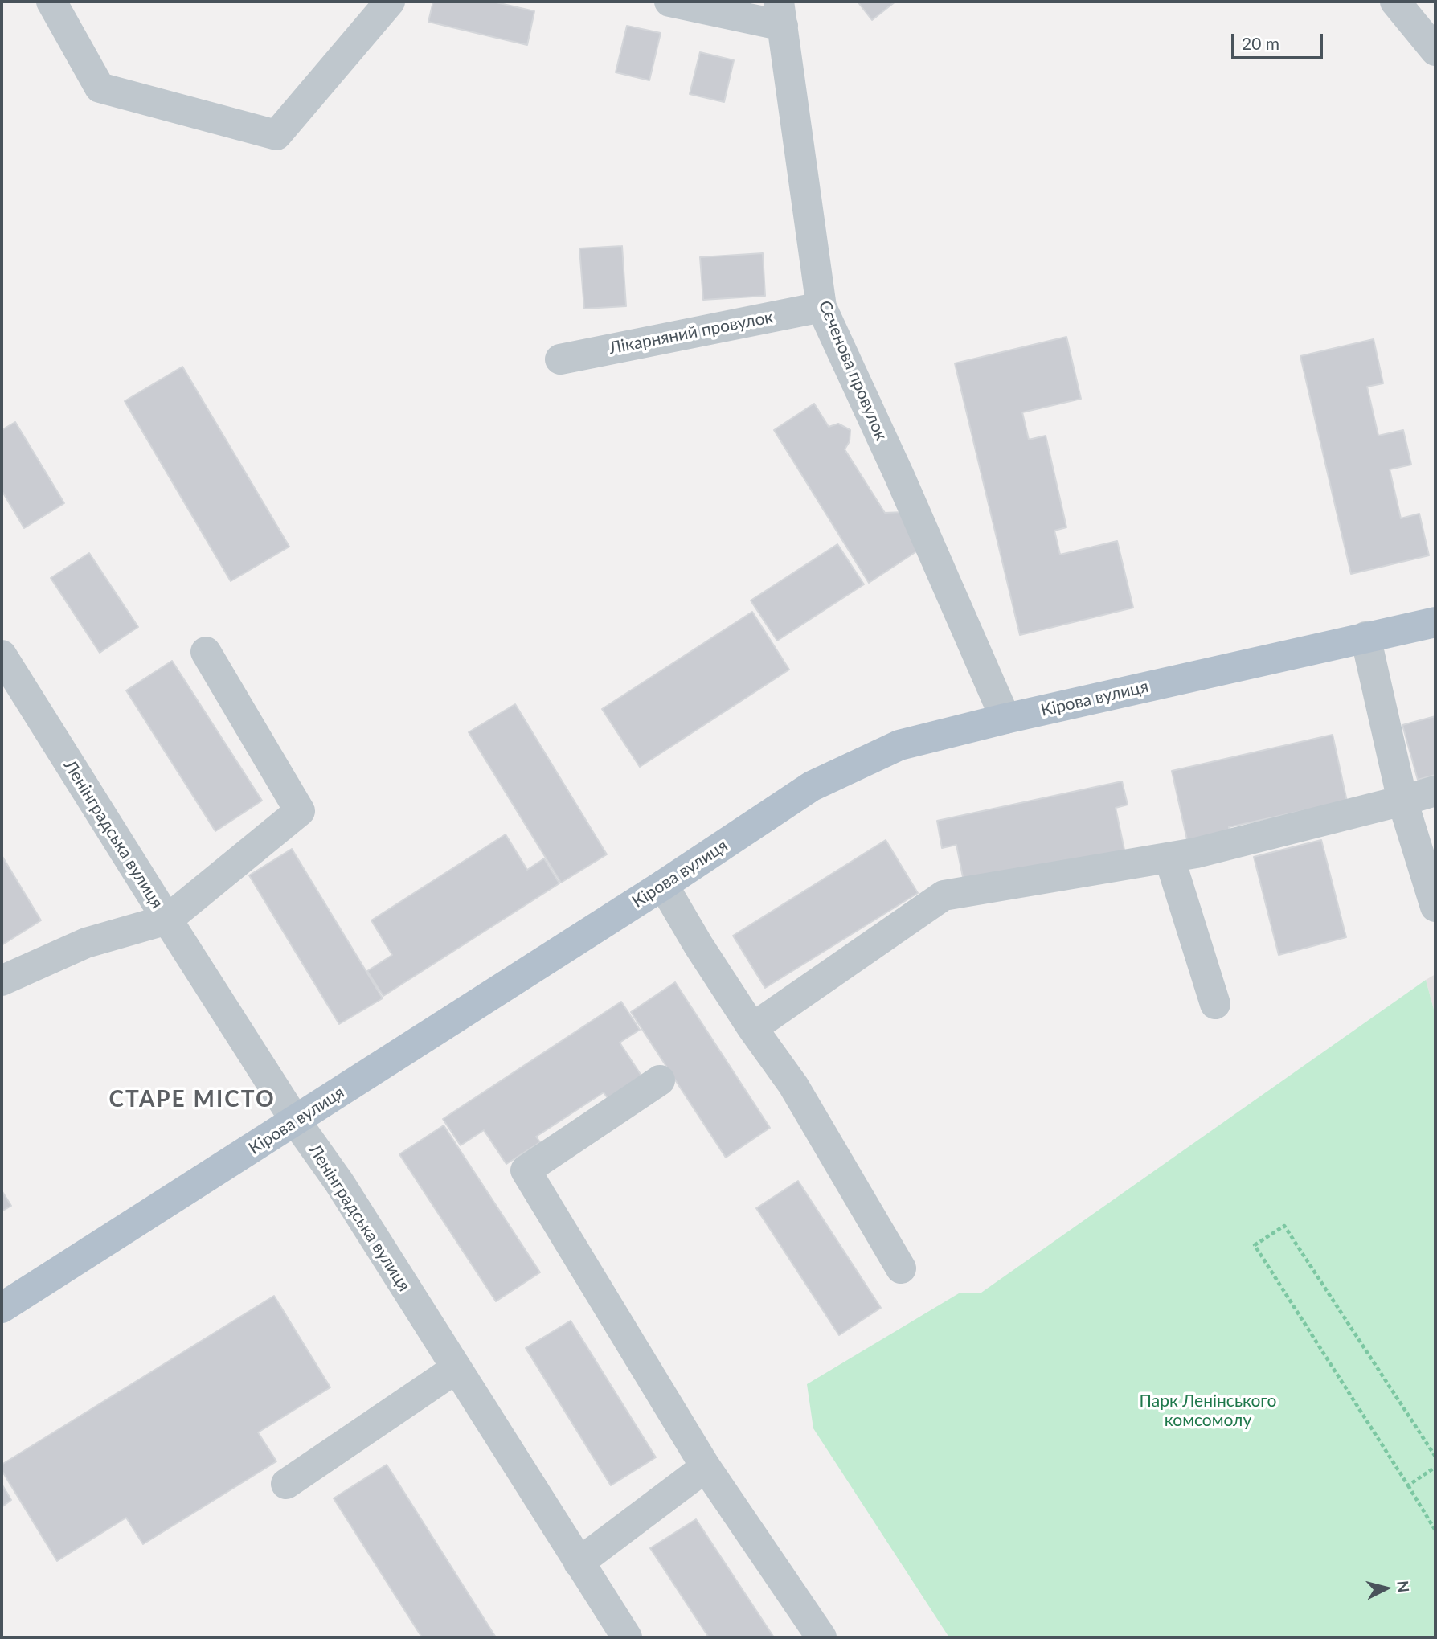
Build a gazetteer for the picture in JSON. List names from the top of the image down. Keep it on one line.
{"streets":{"main road":["Кірова вулиця"],"street":["Лікарняний провулок","Сєченова провулок","Ленінградська вулиця"]},"crossings":[["Лікарняний провулок","Сєченова провулок"],["Сєченова провулок","Кірова вулиця"],["Кірова вулиця","Ленінградська вулиця"]],"districts":["СТАРЕ МІСТО"],"parks":["Парк Ленінського комсомолу"],"scale_bar":"20 m","north":"right"}
